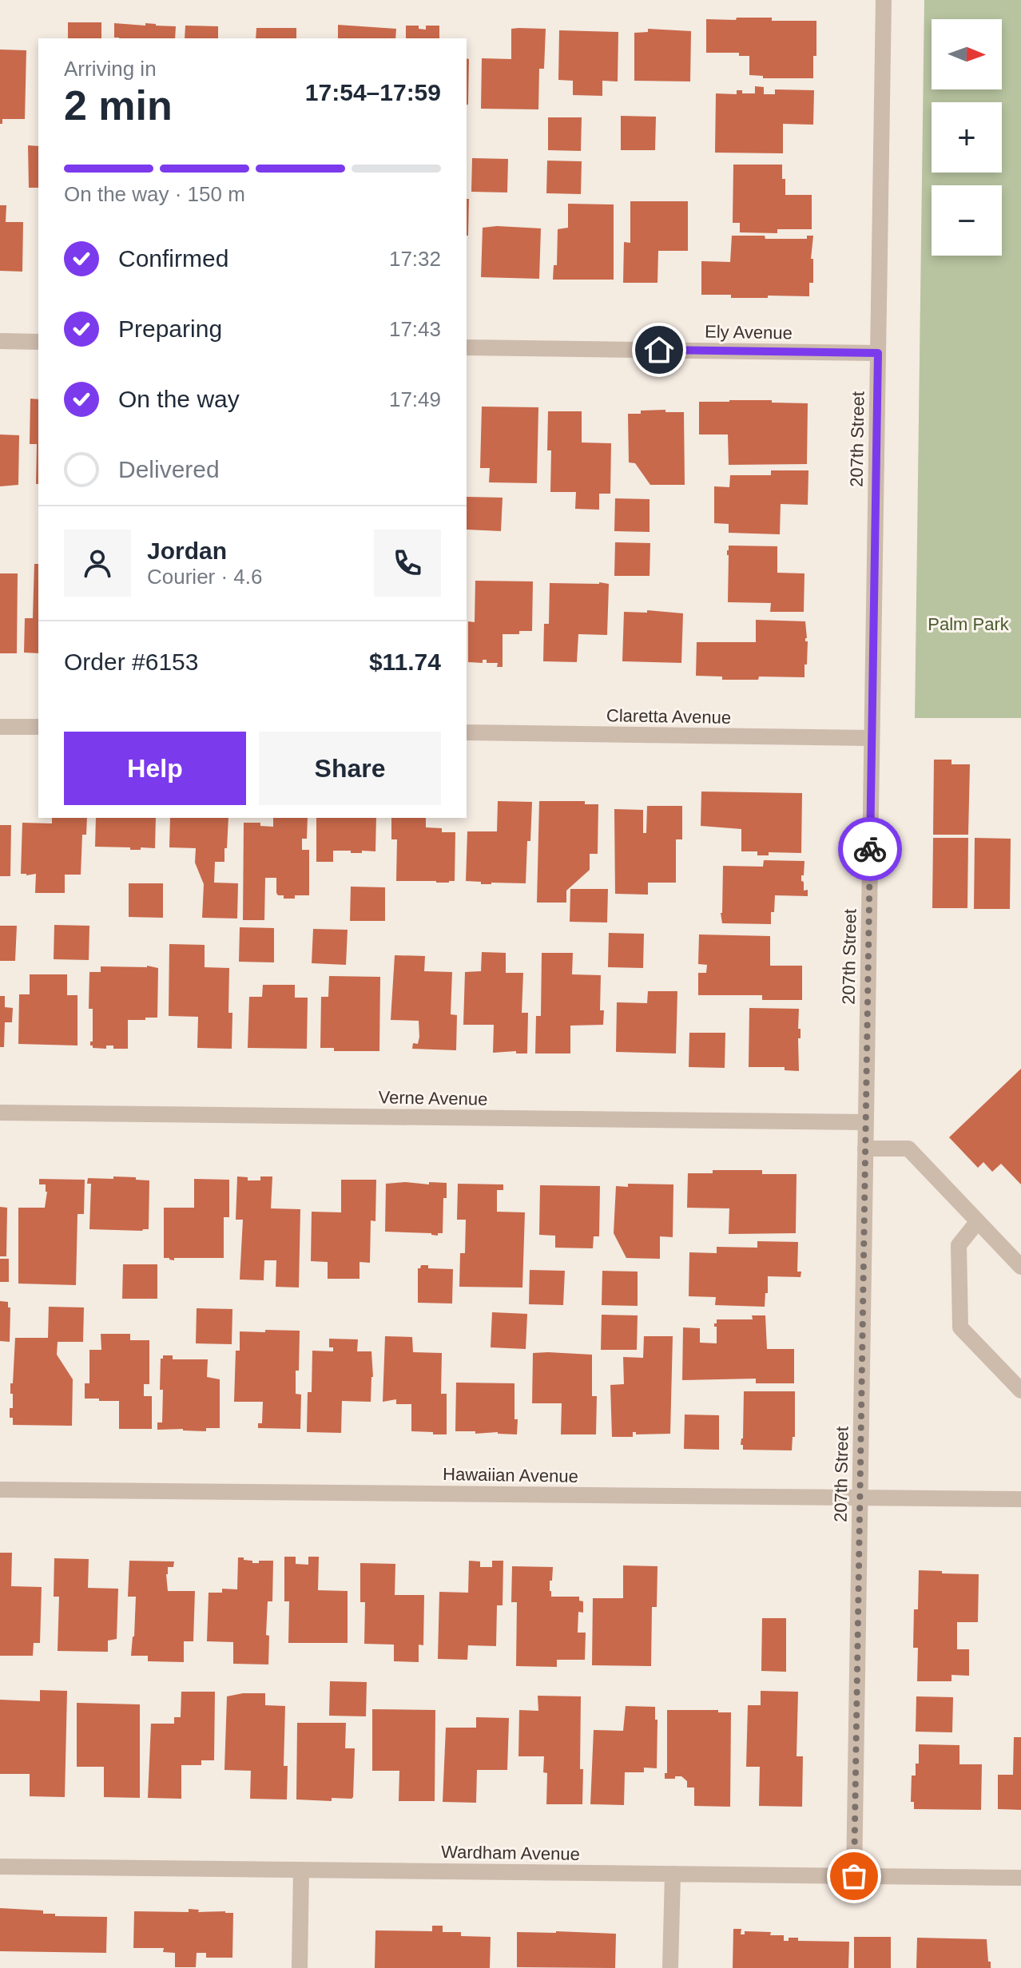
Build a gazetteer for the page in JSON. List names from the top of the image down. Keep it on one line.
{"streets":{"street":["Ely Avenue","207th Street","Claretta Avenue","Verne Avenue","Hawaiian Avenue","Wardham Avenue"]},"crossings":[["Ely Avenue","207th Street"],["207th Street","Claretta Avenue"],["207th Street","Verne Avenue"],["207th Street","Hawaiian Avenue"],["207th Street","Wardham Avenue"]],"parks":["Palm Park"],"north":"right","page":{"map_buttons":["+","−"],"heading":["2 min","Arriving in","17:54–17:59"],"panel":["Jordan","Courier · 4.6","Order #6153","$11.74"],"bar":"On the way · 150 m","list":[["Confirmed","17:32"],["Preparing","17:43"],["On the way","17:49"],"Delivered"],"buttons":["Help","Share"]}}
